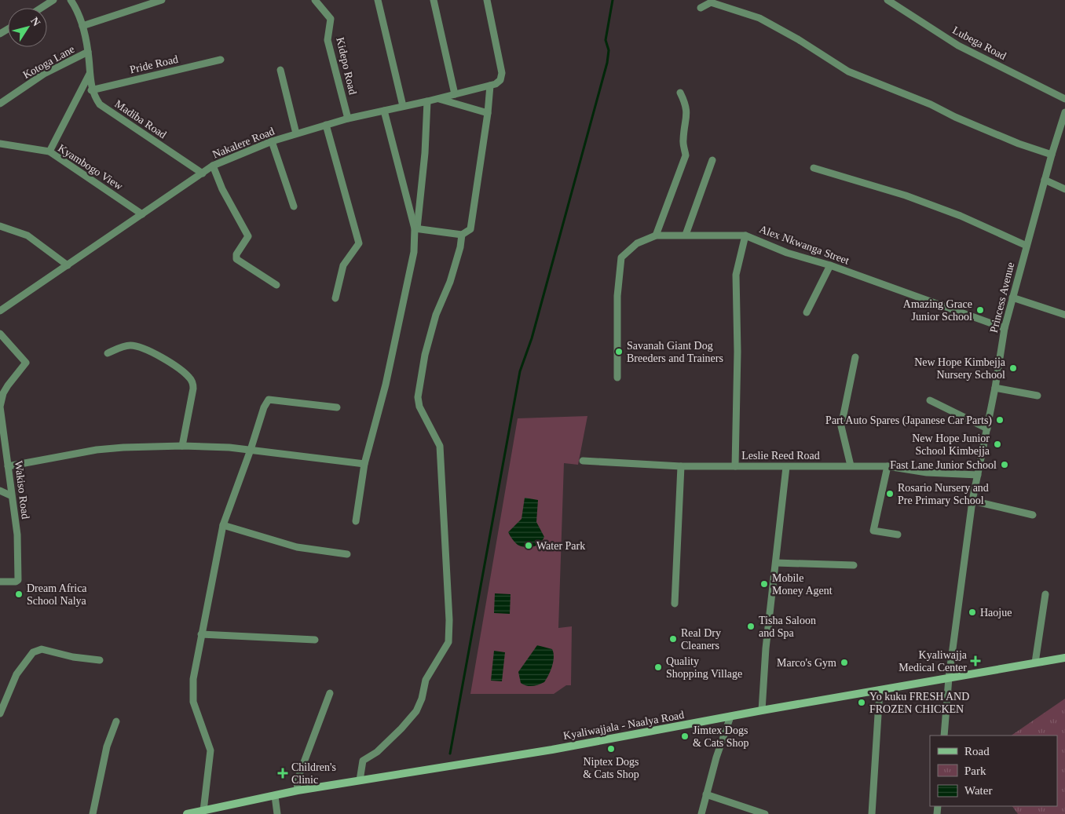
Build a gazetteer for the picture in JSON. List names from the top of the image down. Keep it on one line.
{"streets":{"main road":["Kyaliwajjala - Naalya Road"],"street":["Lubega Road","Kotoga Lane","Pride Road","Kidepo Road","Madiba Road","Nakalere Road","Kyambogo View","Alex Nkwanga Street","Princess Avenue","Leslie Reed Road","Wakiso Road"]},"crossings":[["Kotoga Lane","Madiba Road"],["Pride Road","Madiba Road"],["Kidepo Road","Nakalere Road"],["Madiba Road","Nakalere Road"],["Nakalere Road","Kyambogo View"],["Alex Nkwanga Street","Princess Avenue"],["Princess Avenue","Leslie Reed Road"],["Princess Avenue","Kyaliwajjala - Naalya Road"]],"places":{"other":["Amazing Grace Junior School","Savanah Giant Dog Breeders and Trainers","New Hope Kimbejja Nursery School","Part Auto Spares (Japanese Car Parts)","New Hope Junior School Kimbejja","Fast Lane Junior School","Rosario Nursery and Pre Primary School","Water Park","Mobile Money Agent","Dream Africa School Nalya","Haojue","Tisha Saloon and Spa","Real Dry Cleaners","Marco's Gym","Quality Shopping Village","Yo kuku FRESH AND FROZEN CHICKEN","Jimtex Dogs & Cats Shop","Niptex Dogs & Cats Shop"],"health":["Kyaliwajja Medical Center","Children's Clinic"]},"legend":["Road","Park","Water"],"north":"top right"}
